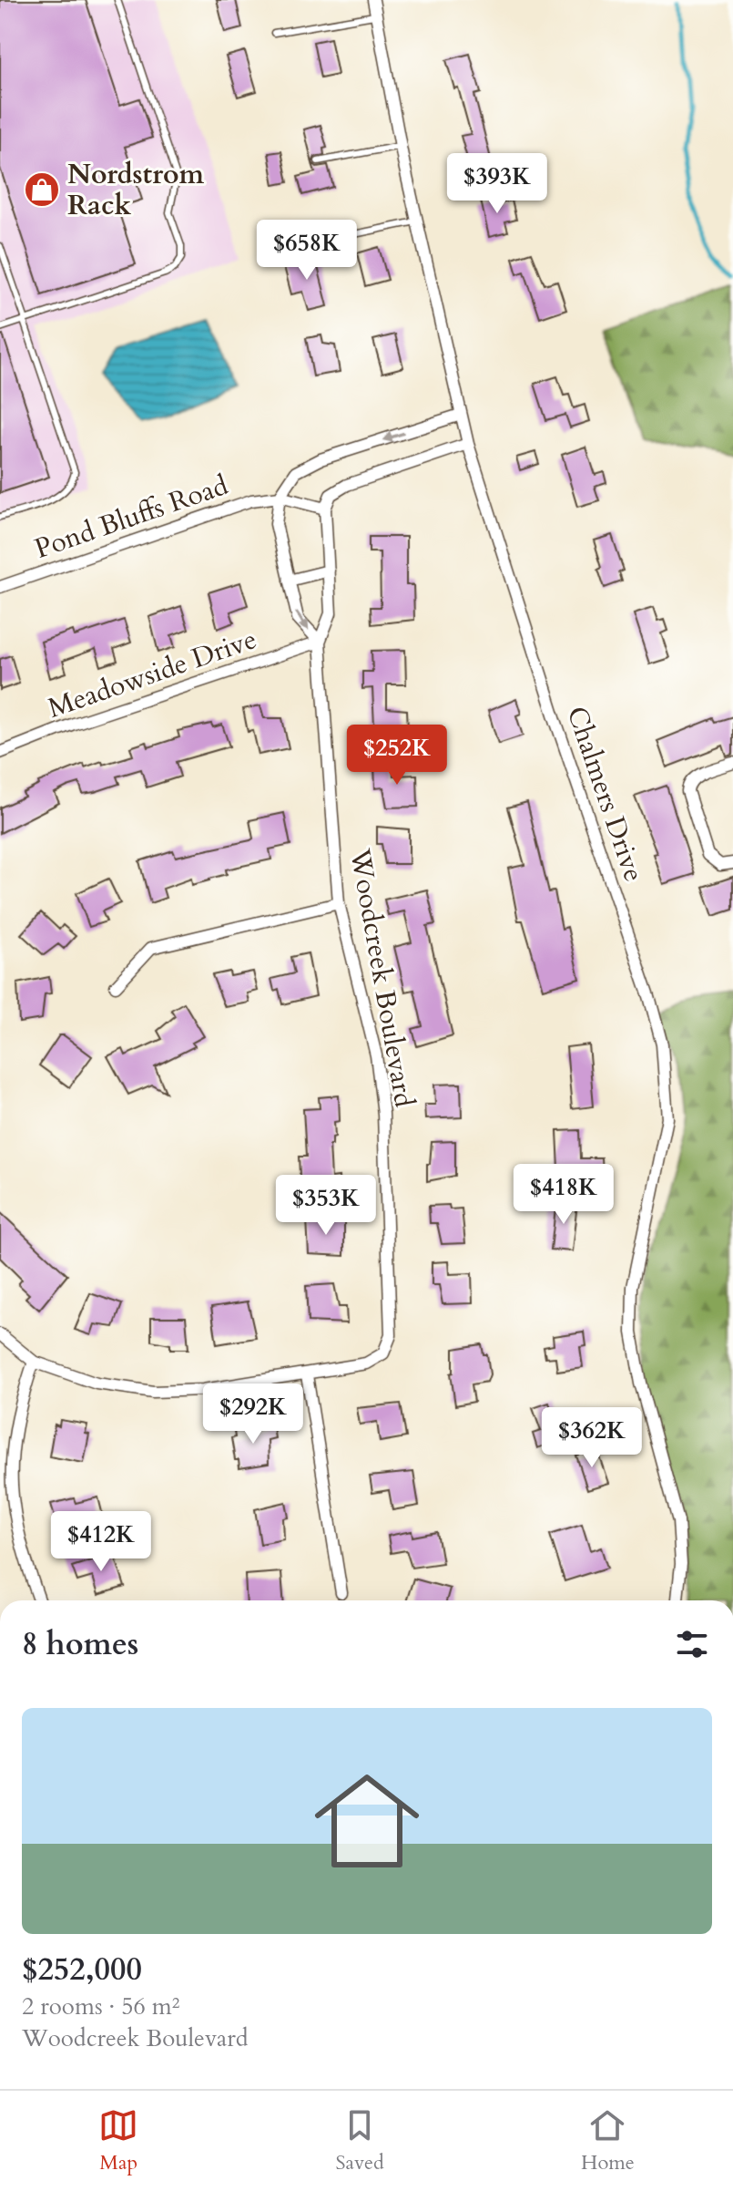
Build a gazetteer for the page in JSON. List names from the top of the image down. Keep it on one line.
{"streets":{"street":["Pond Bluffs Road","Meadowside Drive","Chalmers Drive","Woodcreek Boulevard"]},"crossings":[["Meadowside Drive","Woodcreek Boulevard"]],"places":{"shop":["Nordstrom Rack"]},"page":{"price":["$393K","$658K","$252K","$418K","$353K","$292K","$362K","$412K"],"heading":"8 homes","list":[{"name":"$252,000","note":"2 rooms · 56 m² · Woodcreek Boulevard"}],"tabs":["Map","Saved","Home"]}}
